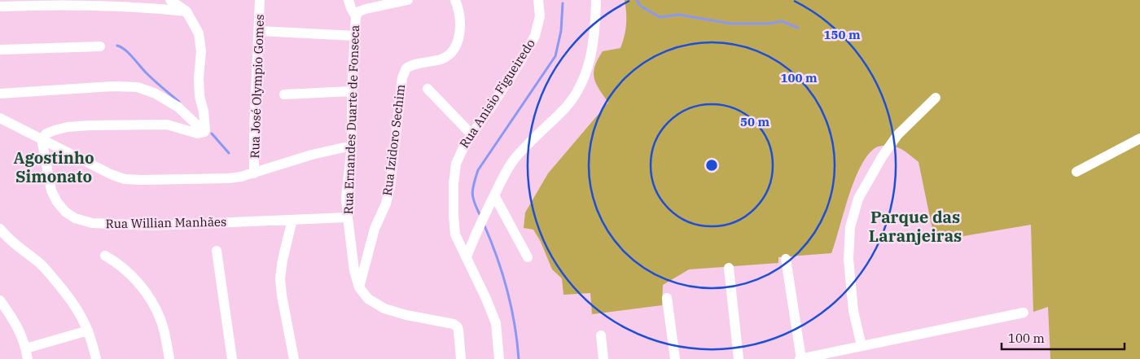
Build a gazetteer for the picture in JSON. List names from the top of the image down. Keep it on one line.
{"streets":{"street":["Rua José Olympio Gomes","Rua Anisio Figueiredo","Rua Ernandes Duarte de Fonseca","Rua Izidoro Sechim","Rua Willian Manhães"]},"crossings":[["Rua Ernandes Duarte de Fonseca","Rua Izidoro Sechim"],["Rua Ernandes Duarte de Fonseca","Rua Willian Manhães"]],"districts":["Agostinho Simonato","Parque das Laranjeiras"],"scale_bar":"100 m","rings":["150 m","100 m","50 m"]}
